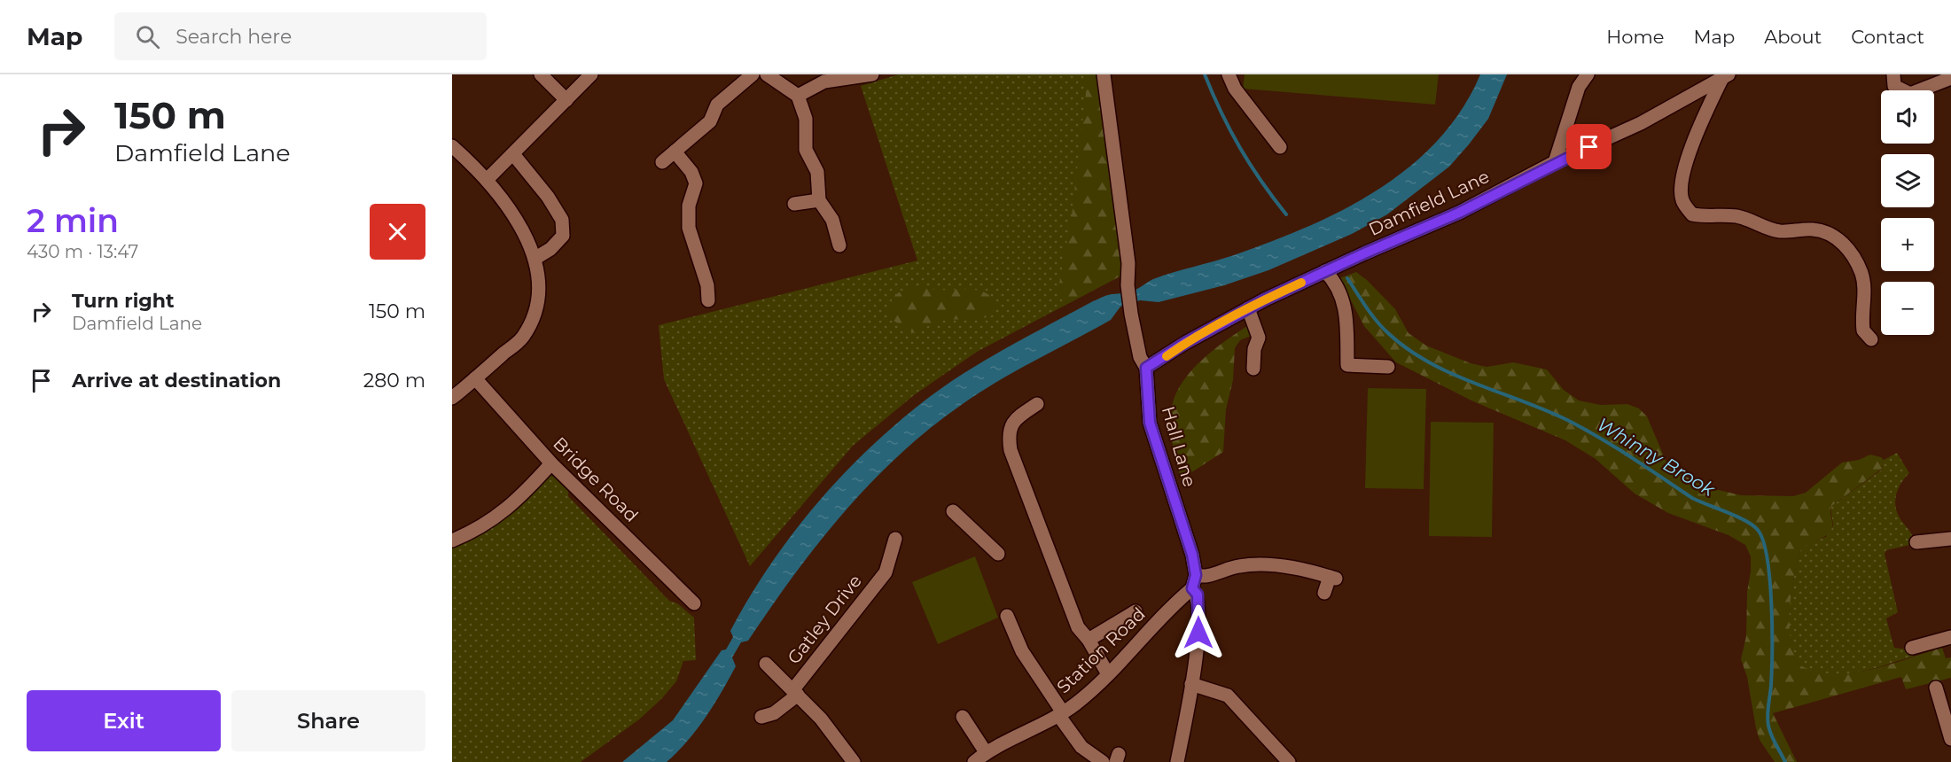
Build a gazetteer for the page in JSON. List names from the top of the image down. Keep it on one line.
{"streets":{"street":["Damfield Lane","Hall Lane","Bridge Road","Gatley Drive","Station Road"]},"crossings":[["Damfield Lane","Hall Lane"],["Hall Lane","Station Road"]],"water":["Whinny Brook"],"page":{"header":"Map","search":"Search here","nav":["Home","Map","About","Contact"],"turn":["150 m","Damfield Lane"],"map_buttons":["+","−"],"heading":["2 min","430 m · 13:47"],"list":[{"name":"Turn right","note":"Damfield Lane","value":"150 m"},{"name":"Arrive at destination","value":"280 m"}],"buttons":["Exit","Share"]}}
